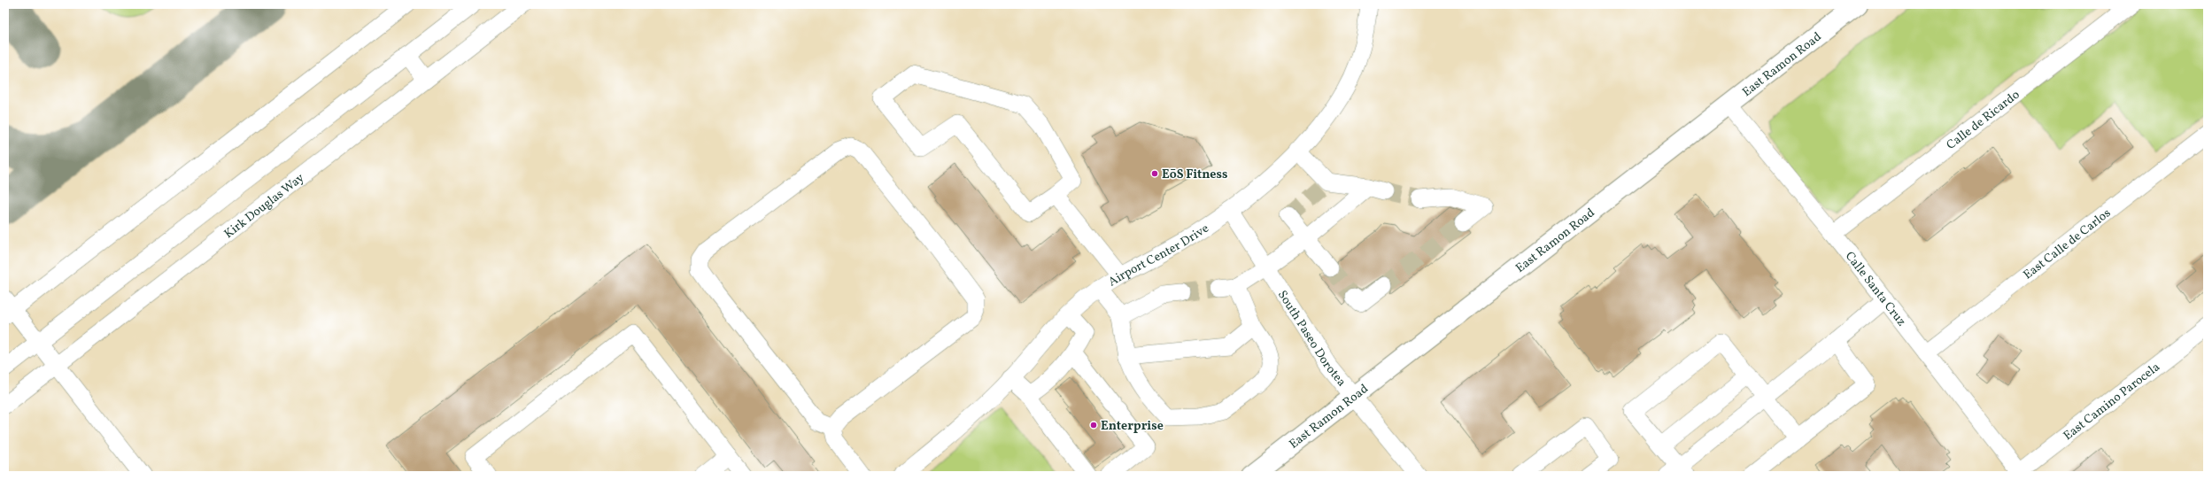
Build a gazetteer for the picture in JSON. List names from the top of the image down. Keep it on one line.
{"streets":{"main road":["East Ramon Road"],"street":["Calle de Ricardo","Kirk Douglas Way","East Calle de Carlos","Airport Center Drive","Calle Santa Cruz","South Paseo Dorotea","East Camino Parocela"]},"crossings":[["East Ramon Road","Calle Santa Cruz"],["East Ramon Road","South Paseo Dorotea"],["Calle de Ricardo","Calle Santa Cruz"],["East Calle de Carlos","Calle Santa Cruz"],["Airport Center Drive","South Paseo Dorotea"],["Calle Santa Cruz","East Camino Parocela"]],"places":["EōS Fitness","Enterprise"]}
